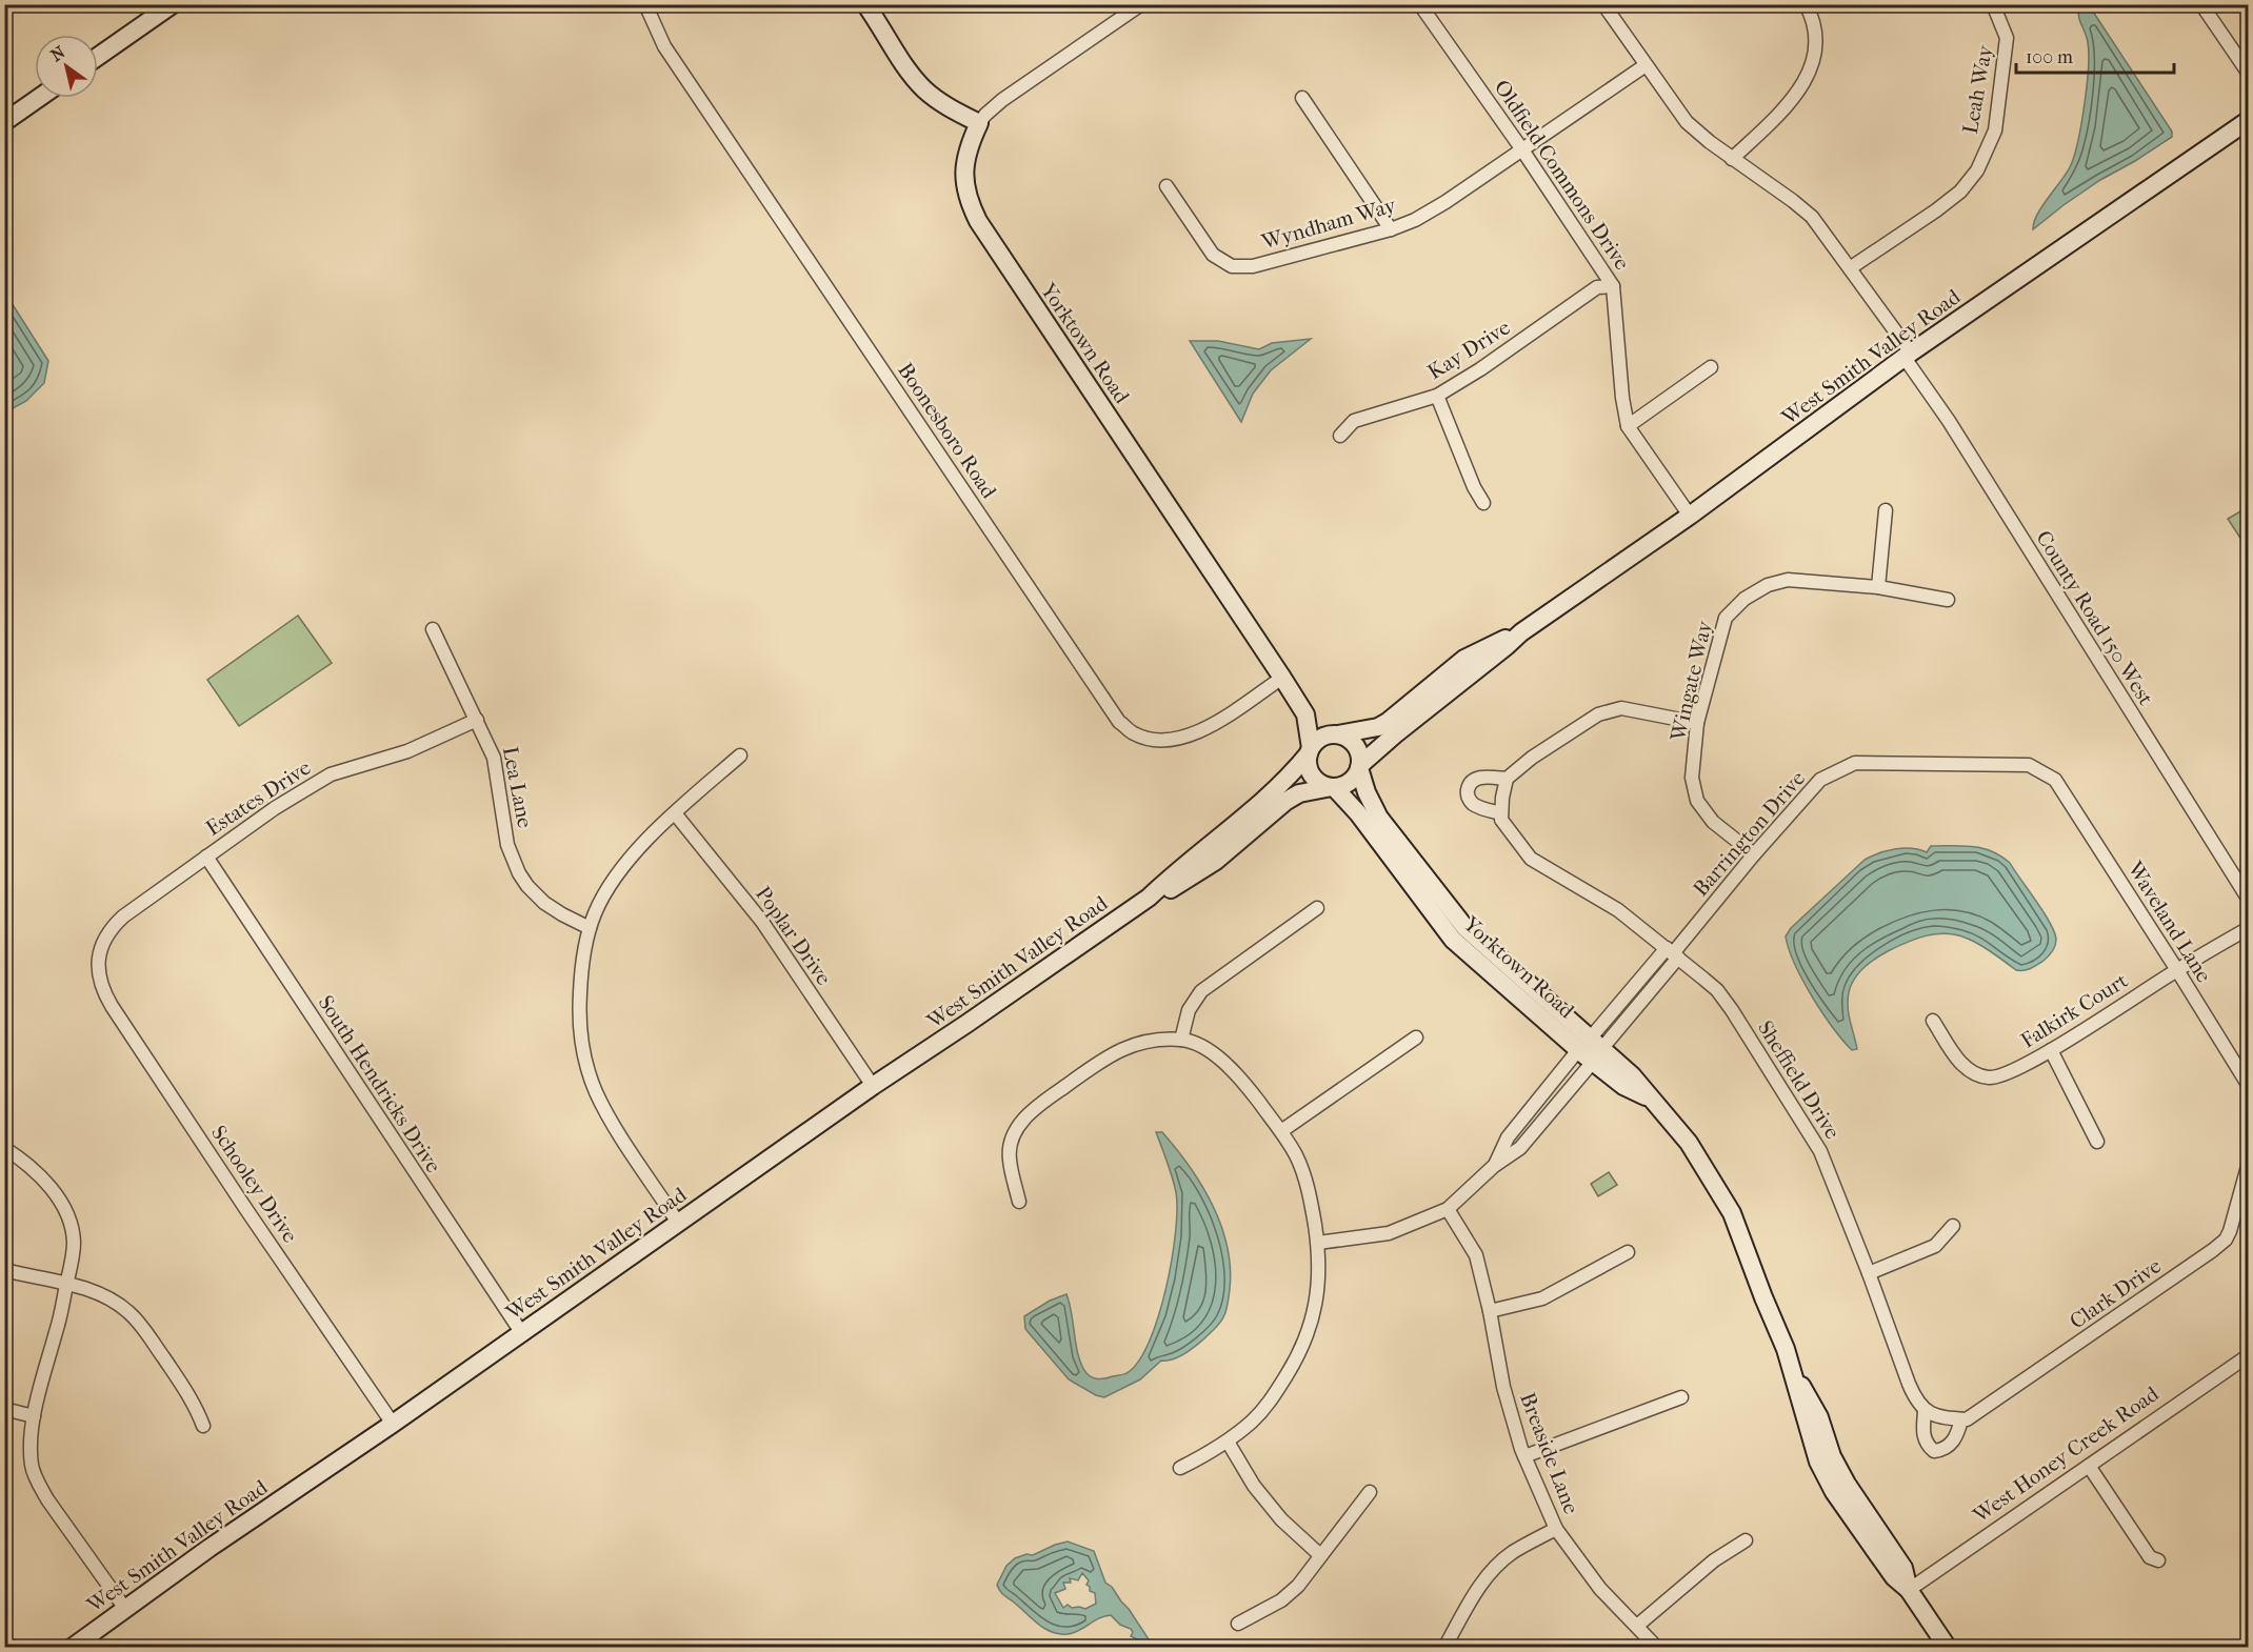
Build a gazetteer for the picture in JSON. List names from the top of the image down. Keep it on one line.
{"streets":{"main road":["Yorktown Road","West Smith Valley Road"],"street":["Leah Way","Oldfield Commons Drive","Wyndham Way","Kay Drive","Boonesboro Road","County Road 150 West","Wingate Way","Lea Lane","Estates Drive","Barrington Drive","Waveland Lane","Poplar Drive","Falkirk Court","Sheffield Drive","South Hendricks Drive","Schooley Drive","Clark Drive","Breaside Lane","West Honey Creek Road"]},"crossings":[["Leah Way","County Road 150 West"],["Oldfield Commons Drive","Wyndham Way"],["Oldfield Commons Drive","Kay Drive"],["Oldfield Commons Drive","West Smith Valley Road"],["Wyndham Way","County Road 150 West"],["Yorktown Road","West Smith Valley Road"],["Yorktown Road","Boonesboro Road"],["Yorktown Road","Barrington Drive"],["Yorktown Road","West Honey Creek Road"],["West Smith Valley Road","County Road 150 West"],["West Smith Valley Road","Poplar Drive"],["West Smith Valley Road","South Hendricks Drive"],["West Smith Valley Road","Schooley Drive"],["Wingate Way","Barrington Drive"],["Lea Lane","Estates Drive"],["Estates Drive","South Hendricks Drive"],["Estates Drive","Schooley Drive"],["Barrington Drive","Waveland Lane"],["Barrington Drive","Sheffield Drive"],["Barrington Drive","Breaside Lane"],["Waveland Lane","Falkirk Court"]],"scale_bar":"100 m","north":"top left"}
